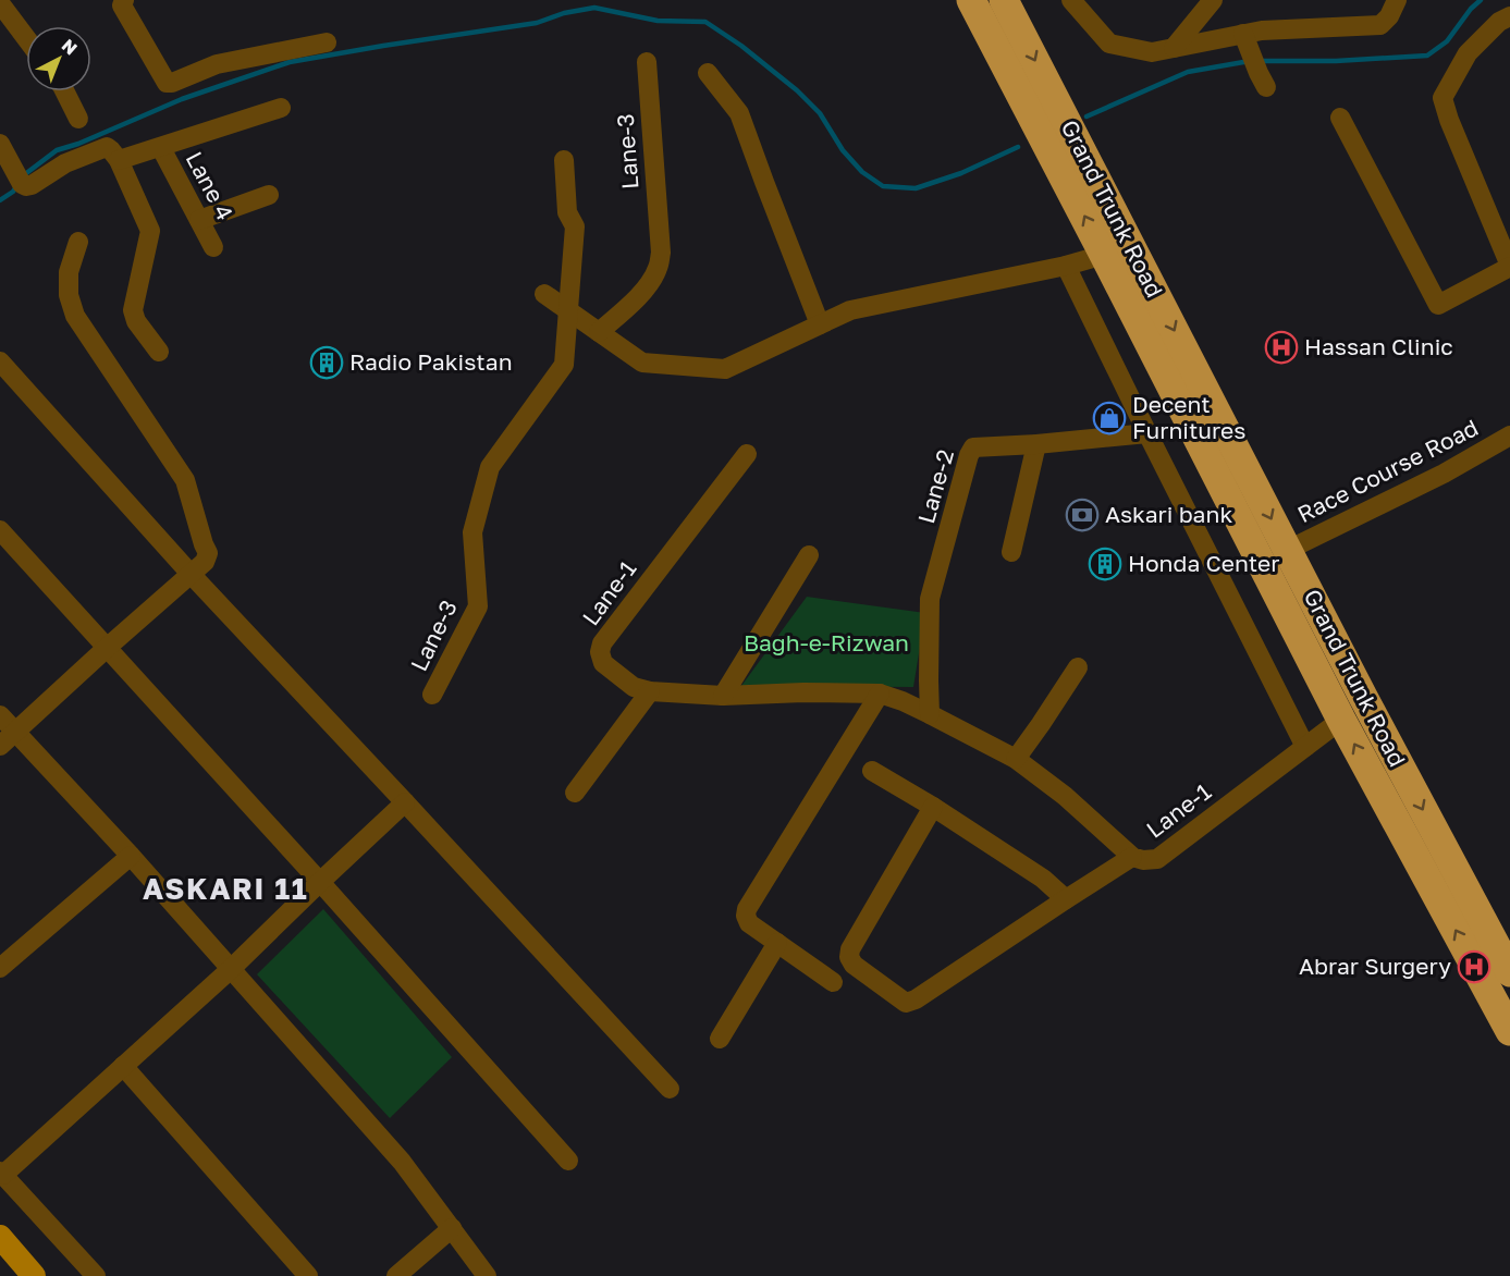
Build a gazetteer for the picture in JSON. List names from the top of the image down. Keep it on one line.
{"streets":{"highway":["Grand Trunk Road"],"street":["Lane-3","Lane 4","Race Course Road","Lane-2","Lane-1"]},"crossings":[["Grand Trunk Road","Race Course Road"],["Grand Trunk Road","Lane-1"],["Lane-2","Lane-1"]],"districts":["ASKARI 11"],"parks":["Bagh-e-Rizwan"],"places":{"hospital":["Hassan Clinic","Abrar Surgery"],"building":["Radio Pakistan","Honda Center"],"shop":["Decent Furnitures"],"bank":["Askari bank"]},"north":"top right"}
